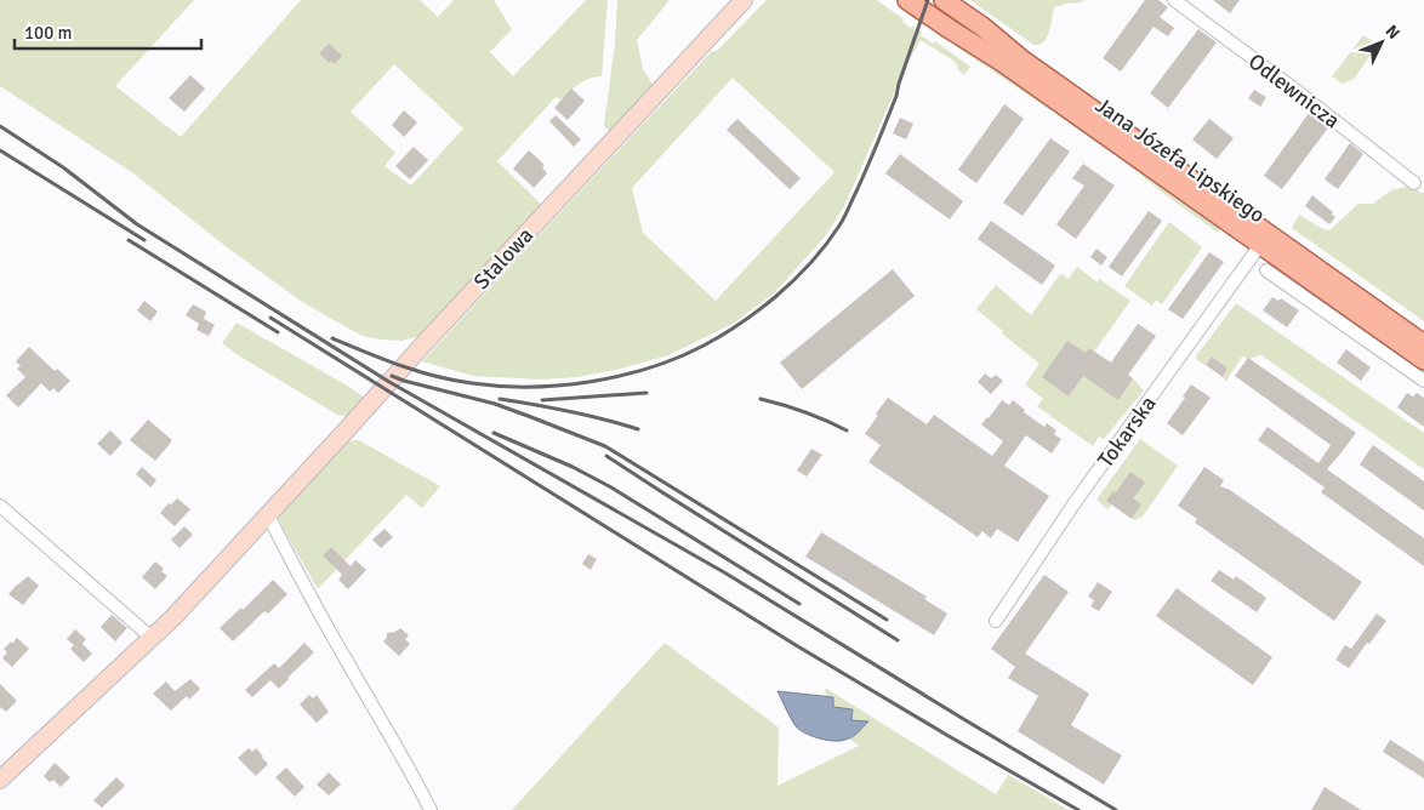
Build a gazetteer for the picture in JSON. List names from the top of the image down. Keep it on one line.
{"streets":{"main road":["Jana Józefa Lipskiego"],"street":["Odlewnicza","Stalowa","Tokarska"]},"crossings":[["Jana Józefa Lipskiego","Tokarska"]],"scale_bar":"100 m","north":"top right"}
